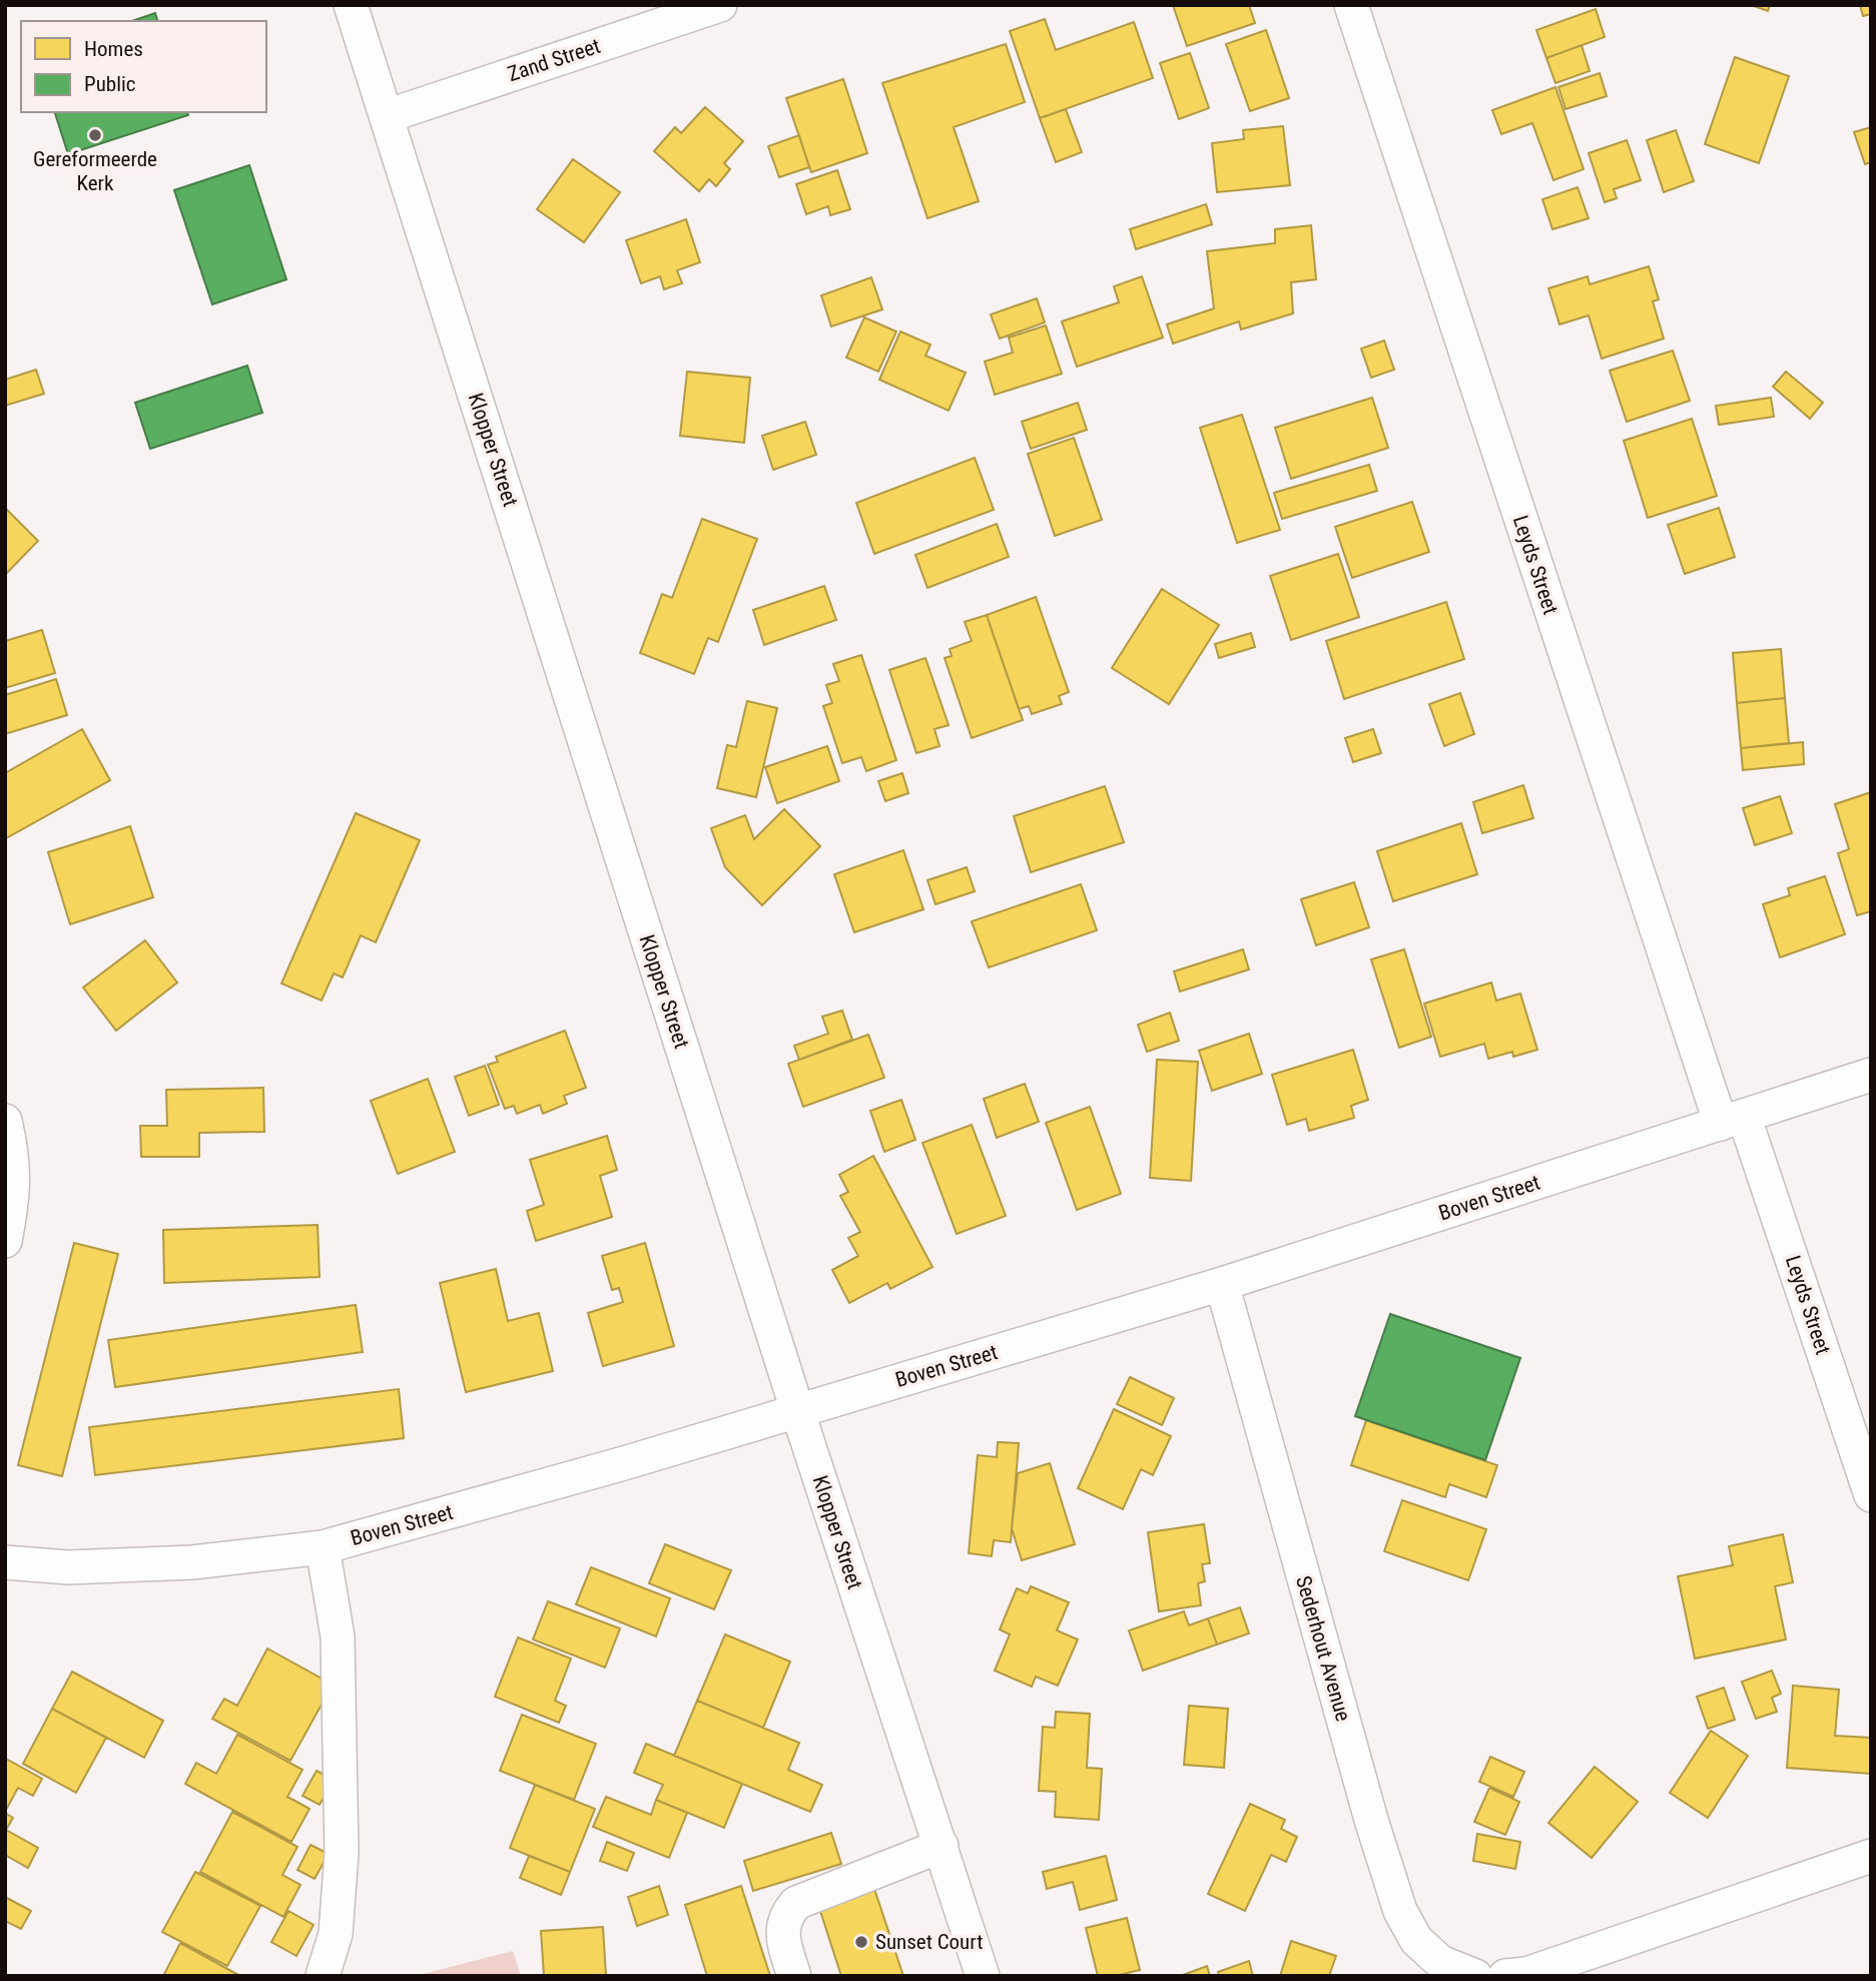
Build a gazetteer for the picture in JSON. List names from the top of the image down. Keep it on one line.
{"streets":{"street":["Zand Street","Klopper Street","Leyds Street","Boven Street","Sederhout Avenue"]},"crossings":[["Zand Street","Klopper Street"],["Klopper Street","Boven Street"],["Leyds Street","Boven Street"],["Boven Street","Sederhout Avenue"]],"places":["Gereformeerde Kerk","Sunset Court"],"legend":["Homes","Public"]}
